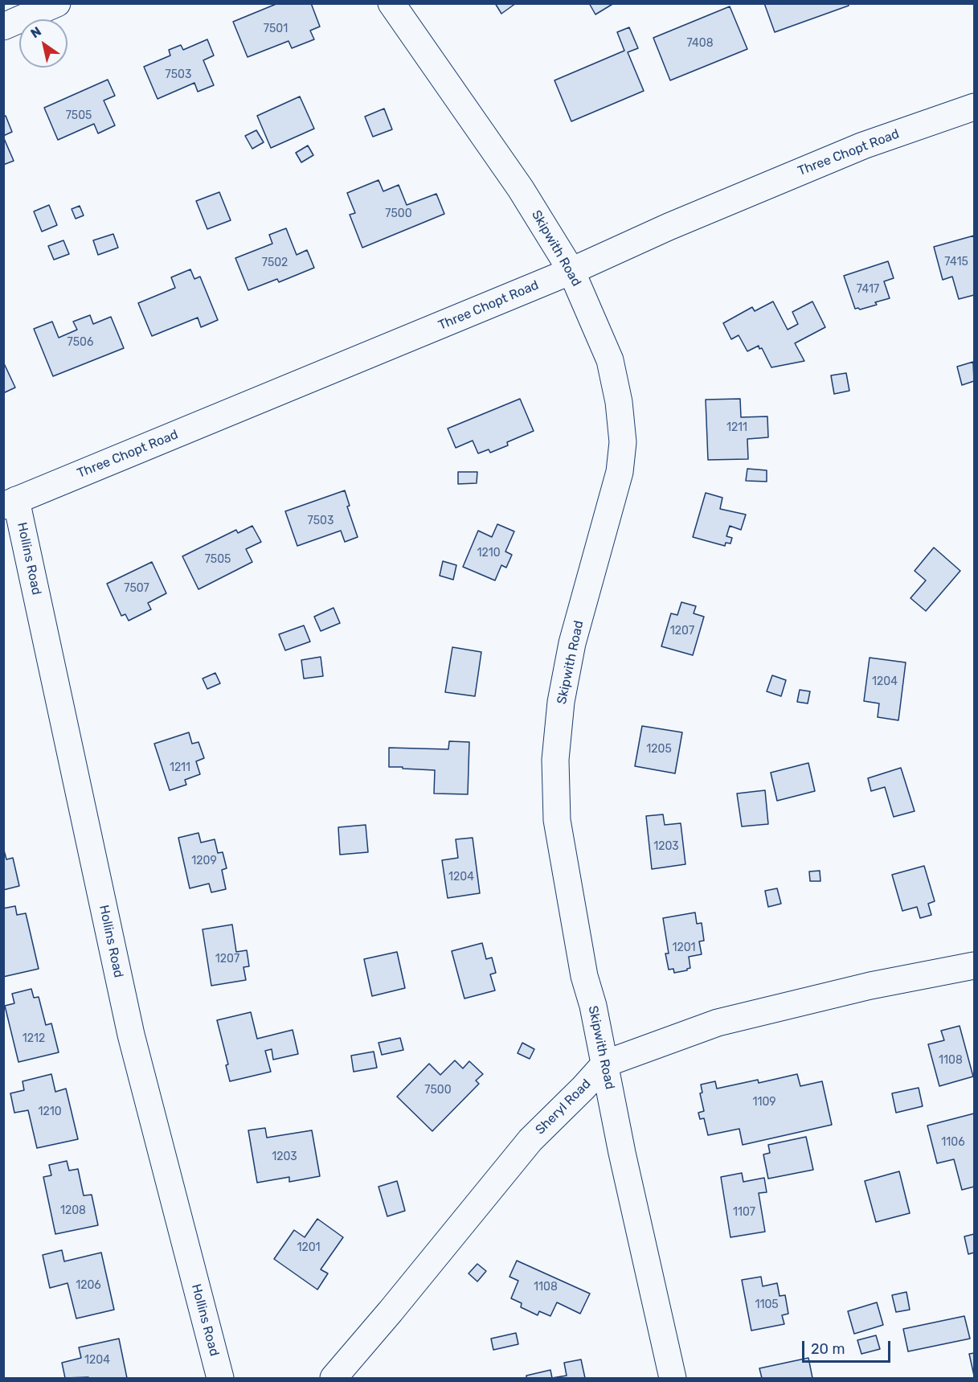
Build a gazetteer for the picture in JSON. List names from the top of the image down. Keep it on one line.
{"streets":{"street":["Three Chopt Road","Skipwith Road","Hollins Road","Sheryl Road"]},"crossings":[["Three Chopt Road","Skipwith Road"],["Three Chopt Road","Hollins Road"],["Skipwith Road","Sheryl Road"]],"house_numbers":["7501","7408","7503","7505","7500","7415","7502","7417","7506","1211","7503","1210","7505","7507","1207","1204","1205","1211","1203","1209","1204","1201","1207","1212","1108","7500","1109","1210","1106","1203","1208","1107","1201","1206","1108","1105","1204"],"scale_bar":"20 m","north":"top left"}
